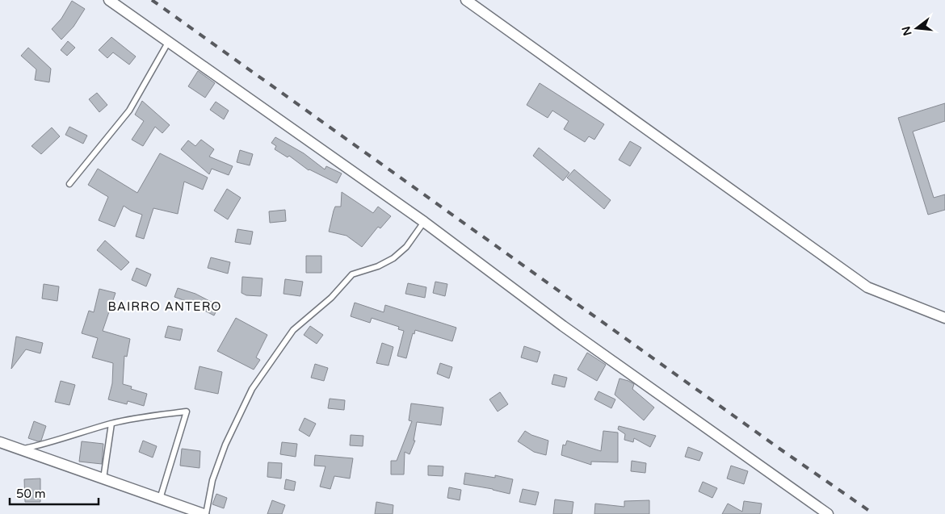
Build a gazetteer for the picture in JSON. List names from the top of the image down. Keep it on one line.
{"districts":["BAIRRO ANTERO"],"scale_bar":"50 m","north":"left"}
